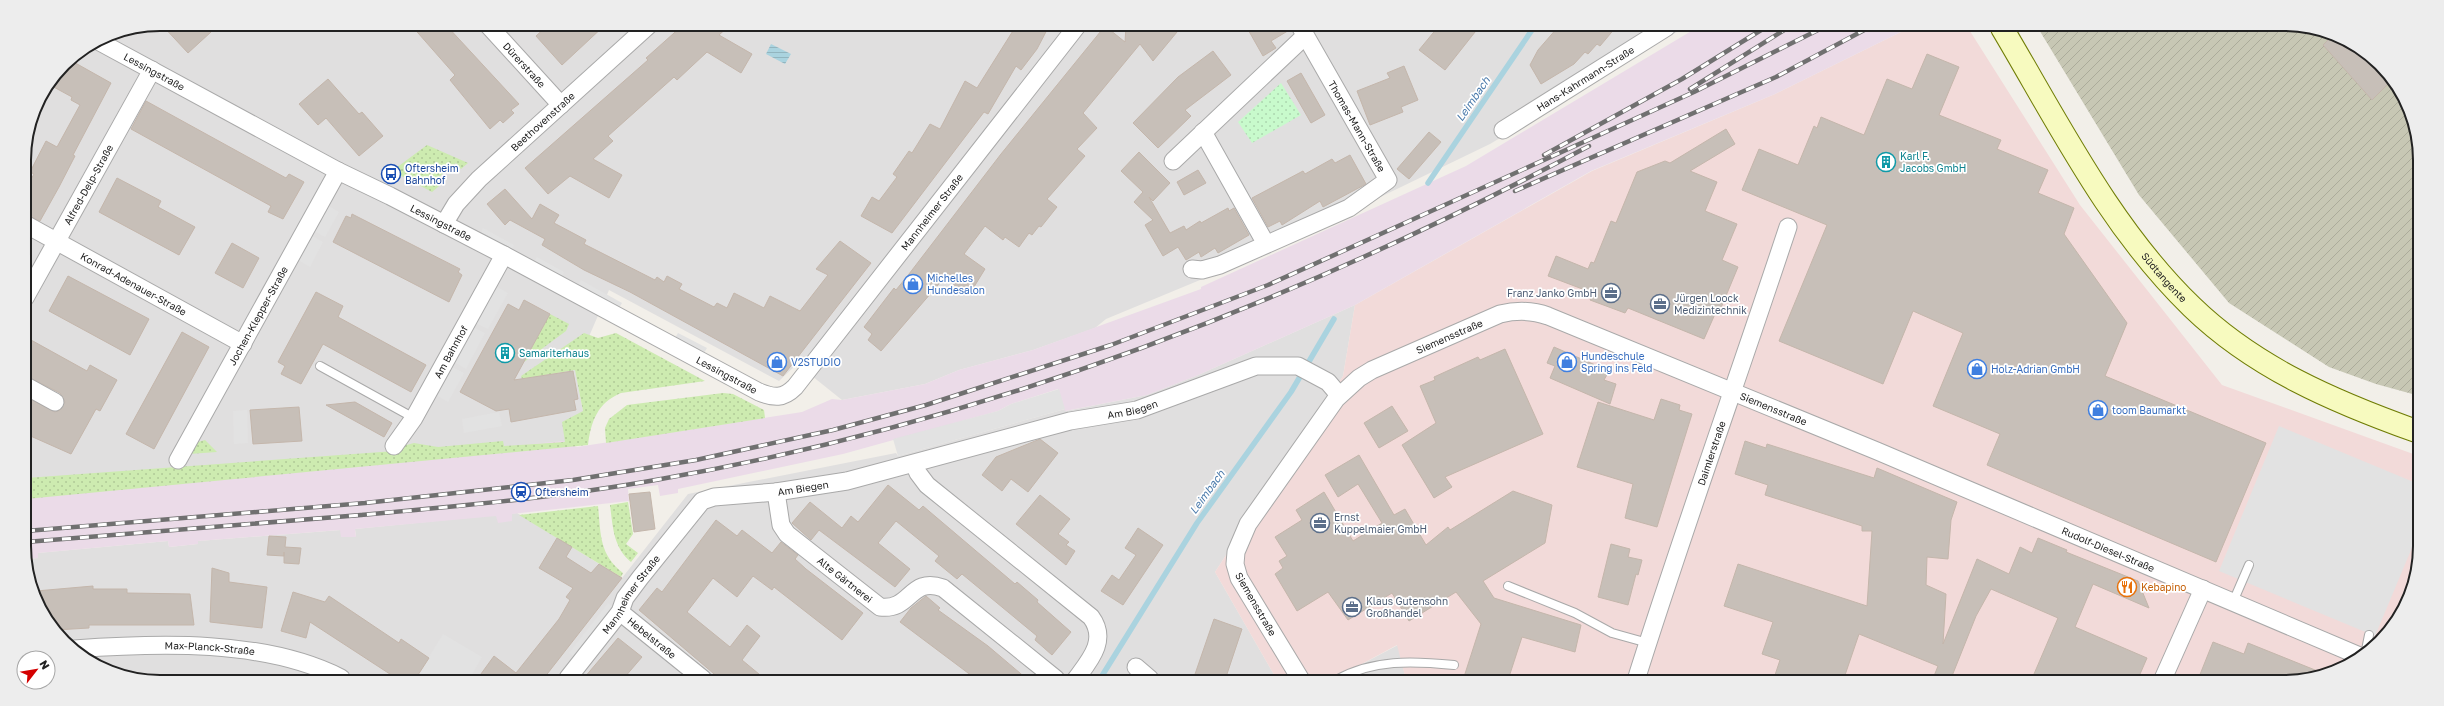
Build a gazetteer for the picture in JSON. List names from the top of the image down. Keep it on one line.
{"streets":{"main road":["Südtangente"],"street":["Dürerstraße","Lessingstraße","Hans-Kahrmann-Straße","Beethovenstraße","Thomas-Mann-Straße","Alfred-Delp-Straße","Mannheimer Straße","Konrad-Adenauer-Straße","Jochen-Klepper-Straße","Siemensstraße","Am Bahnhof","Am Biegen","Daimlerstraße","Rudolf-Diesel-Straße","Alte Gärtnerei","Hebelstraße","Max-Planck-Straße"]},"crossings":[["Dürerstraße","Beethovenstraße"],["Lessingstraße","Beethovenstraße"],["Lessingstraße","Alfred-Delp-Straße"],["Lessingstraße","Mannheimer Straße"],["Lessingstraße","Jochen-Klepper-Straße"],["Lessingstraße","Am Bahnhof"],["Alfred-Delp-Straße","Konrad-Adenauer-Straße"],["Mannheimer Straße","Am Biegen"],["Mannheimer Straße","Hebelstraße"],["Konrad-Adenauer-Straße","Jochen-Klepper-Straße"],["Siemensstraße","Am Biegen"],["Siemensstraße","Daimlerstraße"],["Siemensstraße","Rudolf-Diesel-Straße"],["Am Biegen","Alte Gärtnerei"]],"water":["Leimbach"],"places":{"building":["Karl F. Jacobs GmbH","Samariterhaus"],"bus stop":["Oftersheim Bahnhof"],"shop":["Michelles Hundesalon","V2STUDIO","Hundeschule Spring ins Feld","Holz-Adrian GmbH","toom Baumarkt"],"office":["Franz Janko GmbH","Jürgen Loock Medizintechnik","Ernst Kuppelmaier GmbH","Klaus Gutensohn Großhandel"],"station":["Oftersheim"],"restaurant":["Kebapino"]},"north":"top right"}
